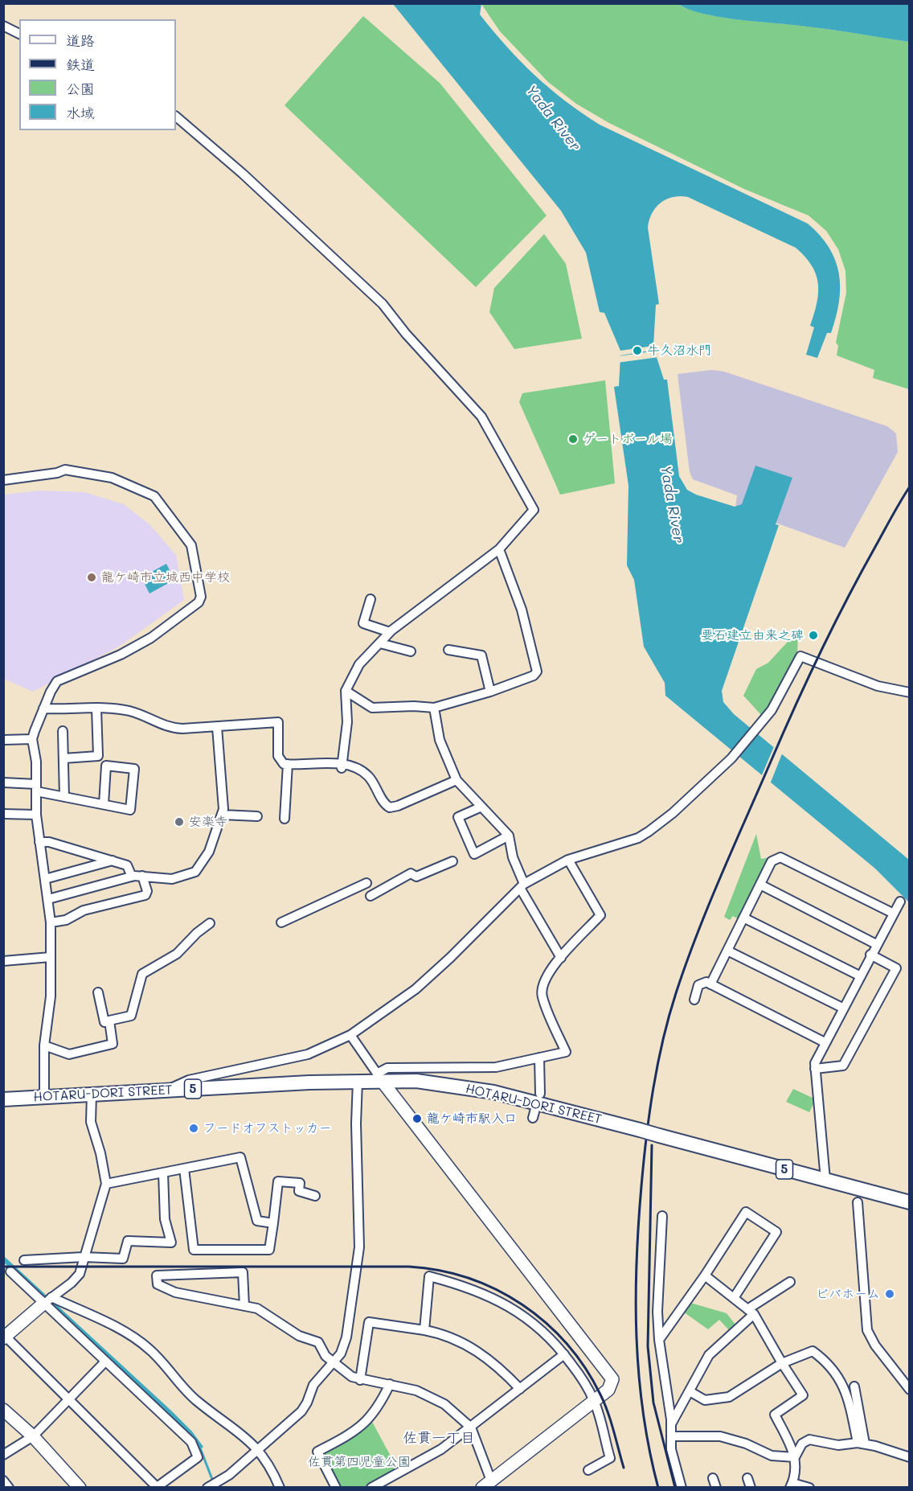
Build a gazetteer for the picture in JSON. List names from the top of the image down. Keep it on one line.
{"streets":{"main road":["5","HOTARU-DORI STREET"]},"districts":["佐貫一丁目"],"water":["Yada River"],"parks":["佐貫第四児童公園"],"places":["牛久沼水門","ゲートボール場","龍ケ崎市立城西中学校","要石建立由来之碑","安楽寺","龍ケ崎市駅入口","フードオフストッカー","ビバホーム"],"legend":["道路","鉄道","公園","水域"]}
